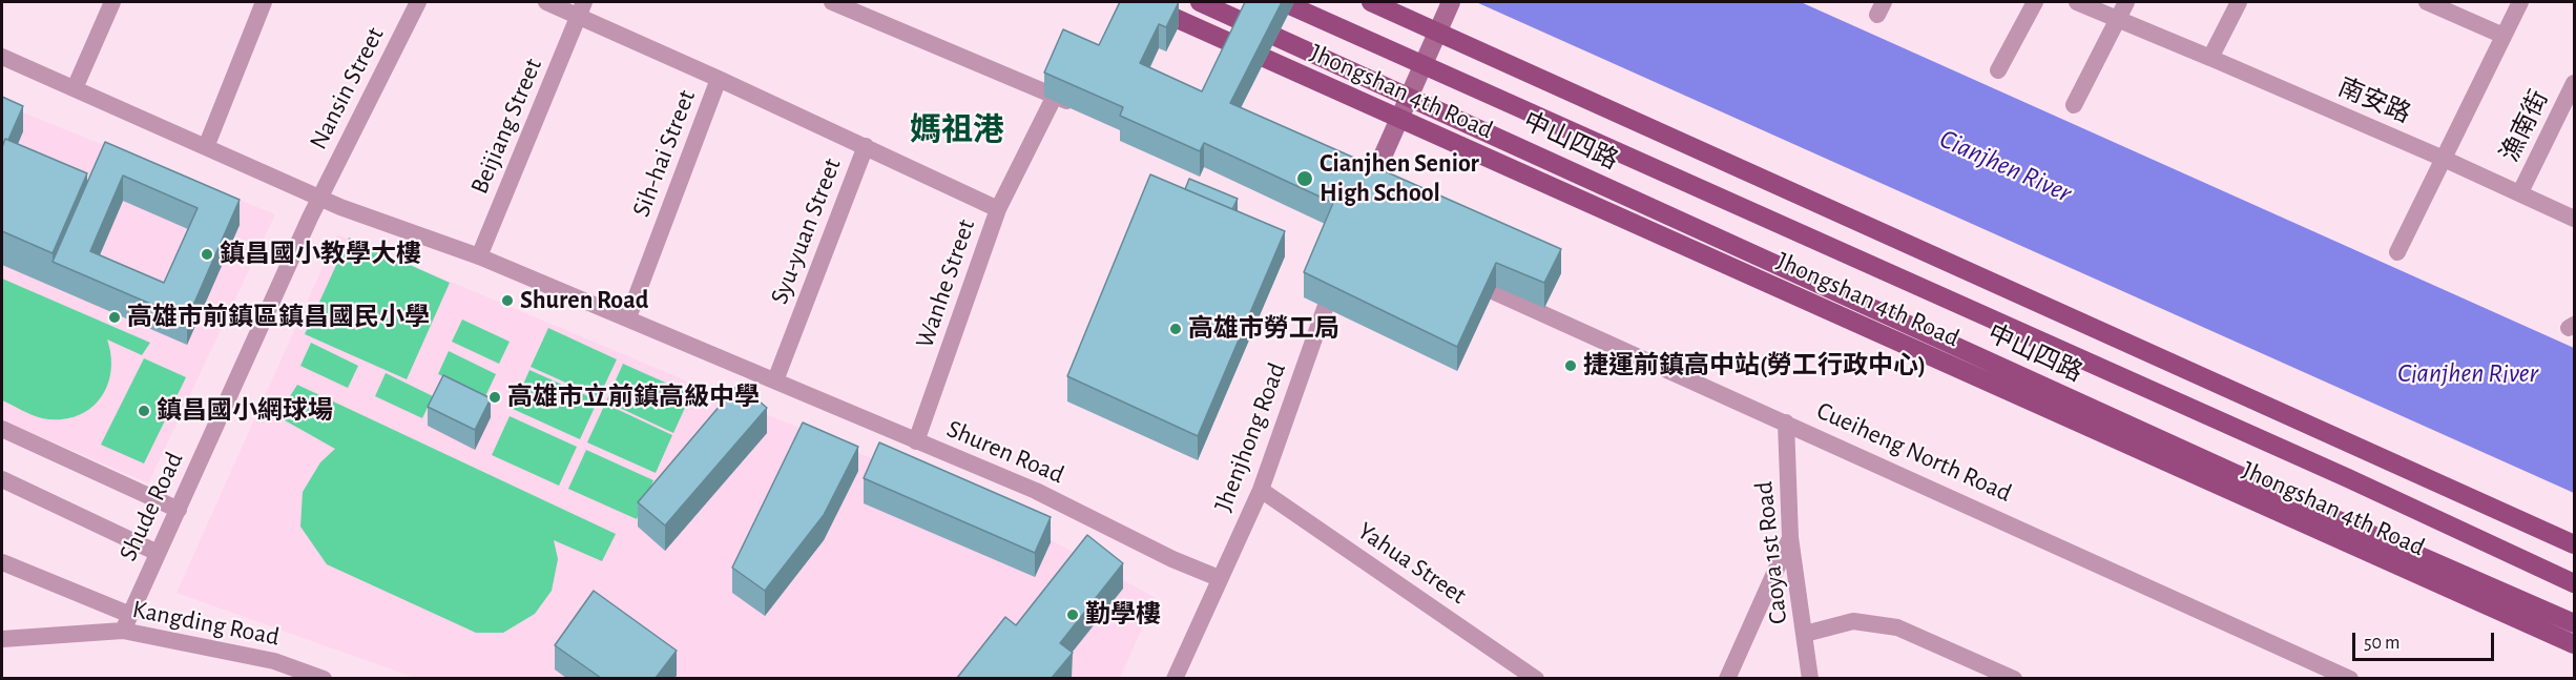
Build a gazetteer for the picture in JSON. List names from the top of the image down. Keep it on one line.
{"streets":{"main road":["Jhongshan 4th Road","中山四路"],"street":["Nansin Street","南安路","Beijiang Street","漁南街","Sih-hai Street","Syu-yuan Street","Wanhe Street","Jhenjhong Road","Shuren Road","Cueiheng North Road","Shude Road","Caoya 1st Road","Yahua Street","Kangding Road"]},"crossings":[["Nansin Street","Shuren Road"],["Nansin Street","Shude Road"],["南安路","漁南街"],["Beijiang Street","Sih-hai Street"],["Beijiang Street","Shuren Road"],["Sih-hai Street","Syu-yuan Street"],["Sih-hai Street","Shuren Road"],["Syu-yuan Street","Wanhe Street"],["Syu-yuan Street","Shuren Road"],["Wanhe Street","Shuren Road"],["Jhenjhong Road","Shuren Road"],["Jhenjhong Road","Yahua Street"],["Shuren Road","Shude Road"],["Cueiheng North Road","Caoya 1st Road"],["Shude Road","Kangding Road"]],"districts":["媽祖港"],"water":["Cianjhen River"],"places":["Cianjhen Senior High School","鎮昌國小教學大樓","Shuren Road","高雄市前鎮區鎮昌國民小學","高雄市勞工局","捷運前鎮高中站(勞工行政中心)","高雄市立前鎮高級中學","鎮昌國小網球場","勤學樓"],"scale_bar":"50 m"}
